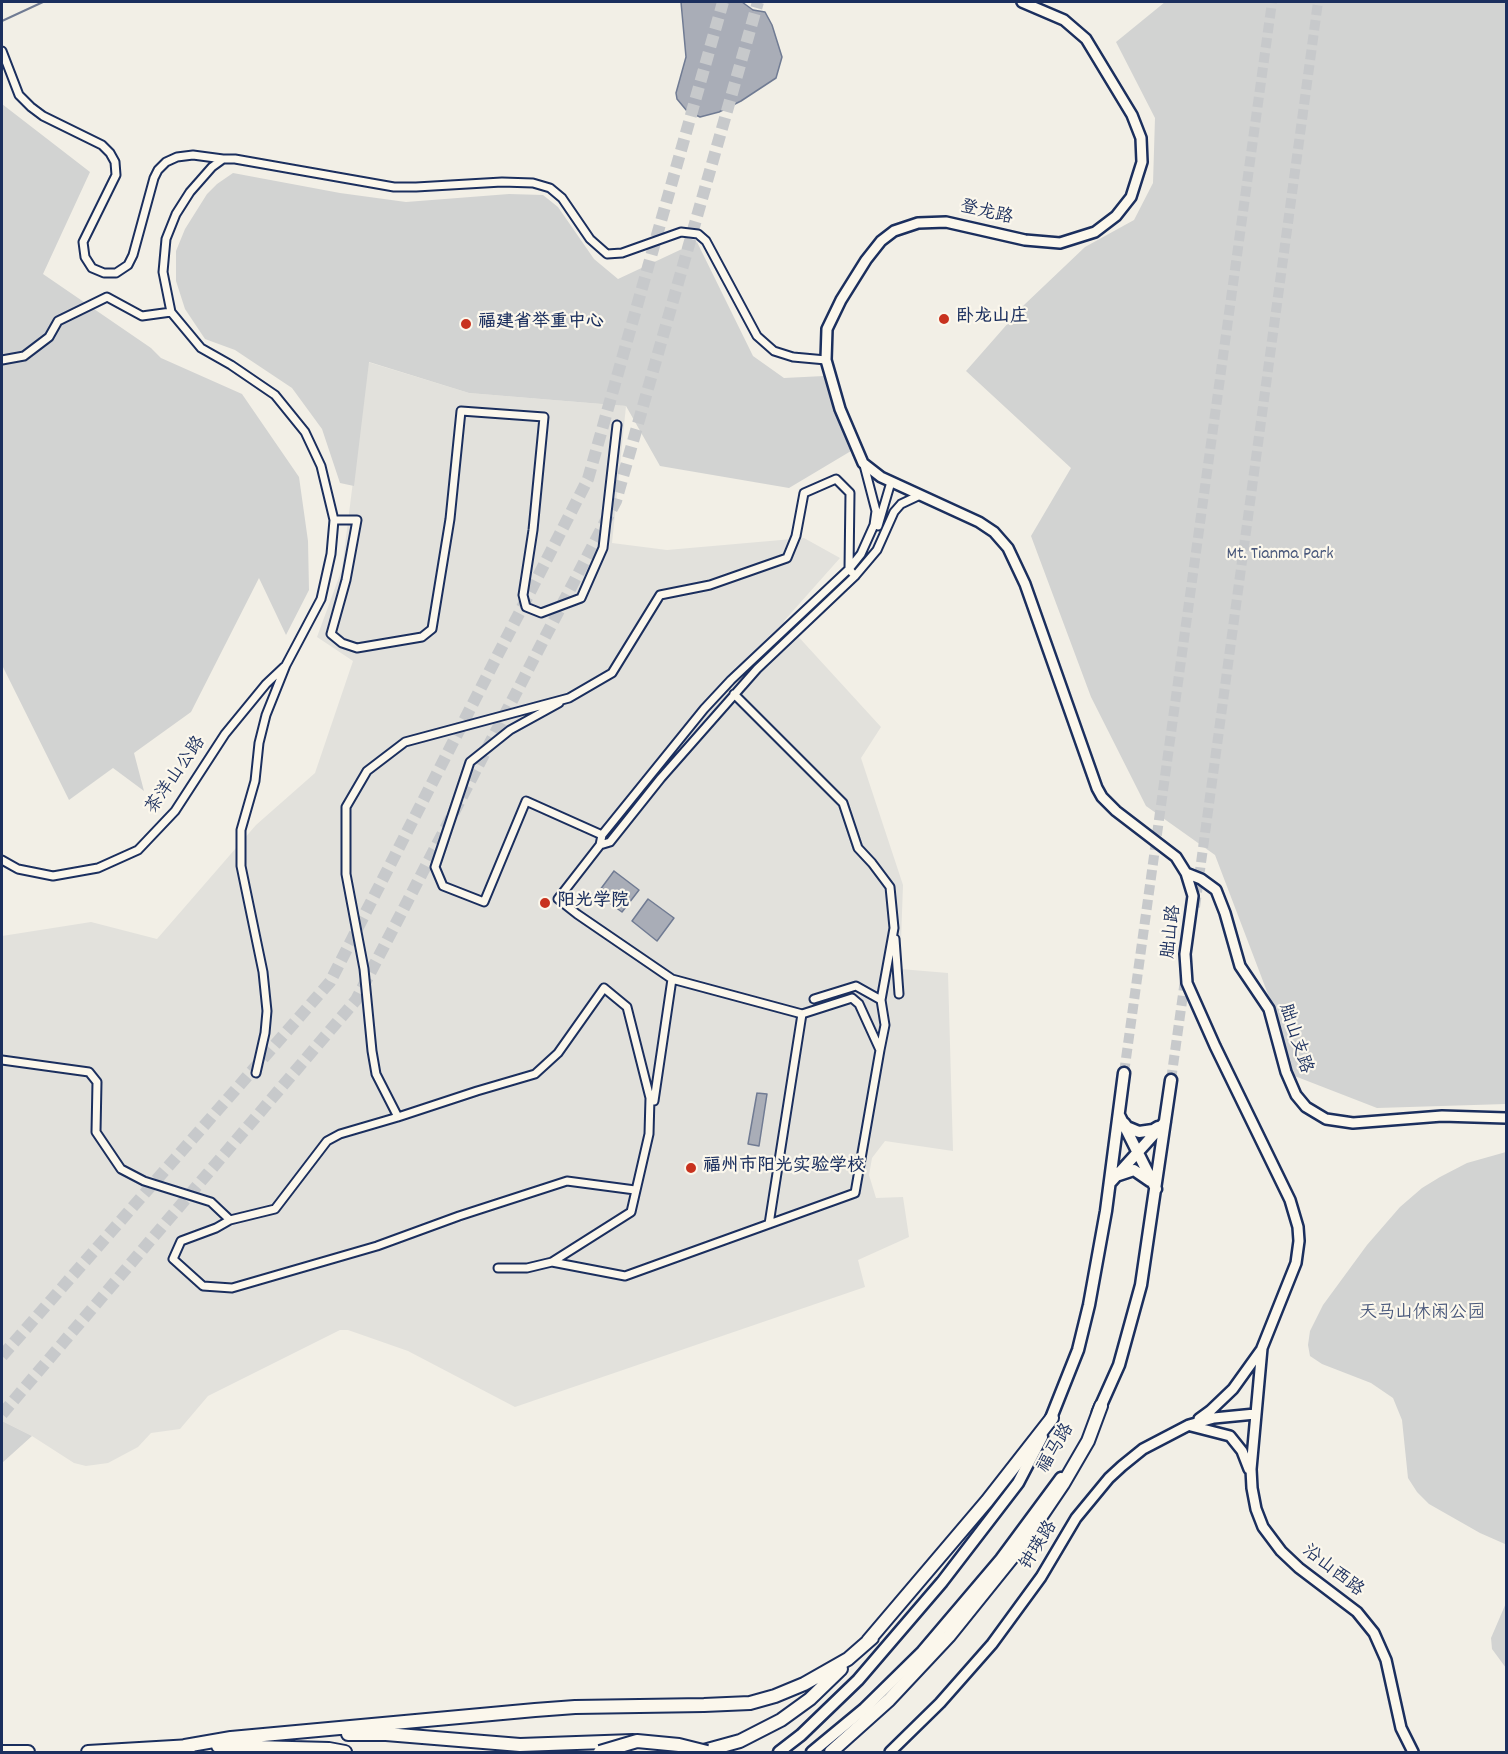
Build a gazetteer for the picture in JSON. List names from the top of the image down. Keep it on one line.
{"streets":{"main road":["福马路"],"street":["登龙路","茶洋山公路","胐山路","胐山支路","钟瑛路","沿山西路"]},"crossings":[["登龙路","胐山路"],["胐山路","胐山支路"],["胐山路","钟瑛路"],["胐山路","沿山西路"],["钟瑛路","沿山西路"]],"parks":["Mt. Tianma Park","天马山休闲公园"],"places":["卧龙山庄","福建省举重中心","阳光学院","福州市阳光实验学校"]}
